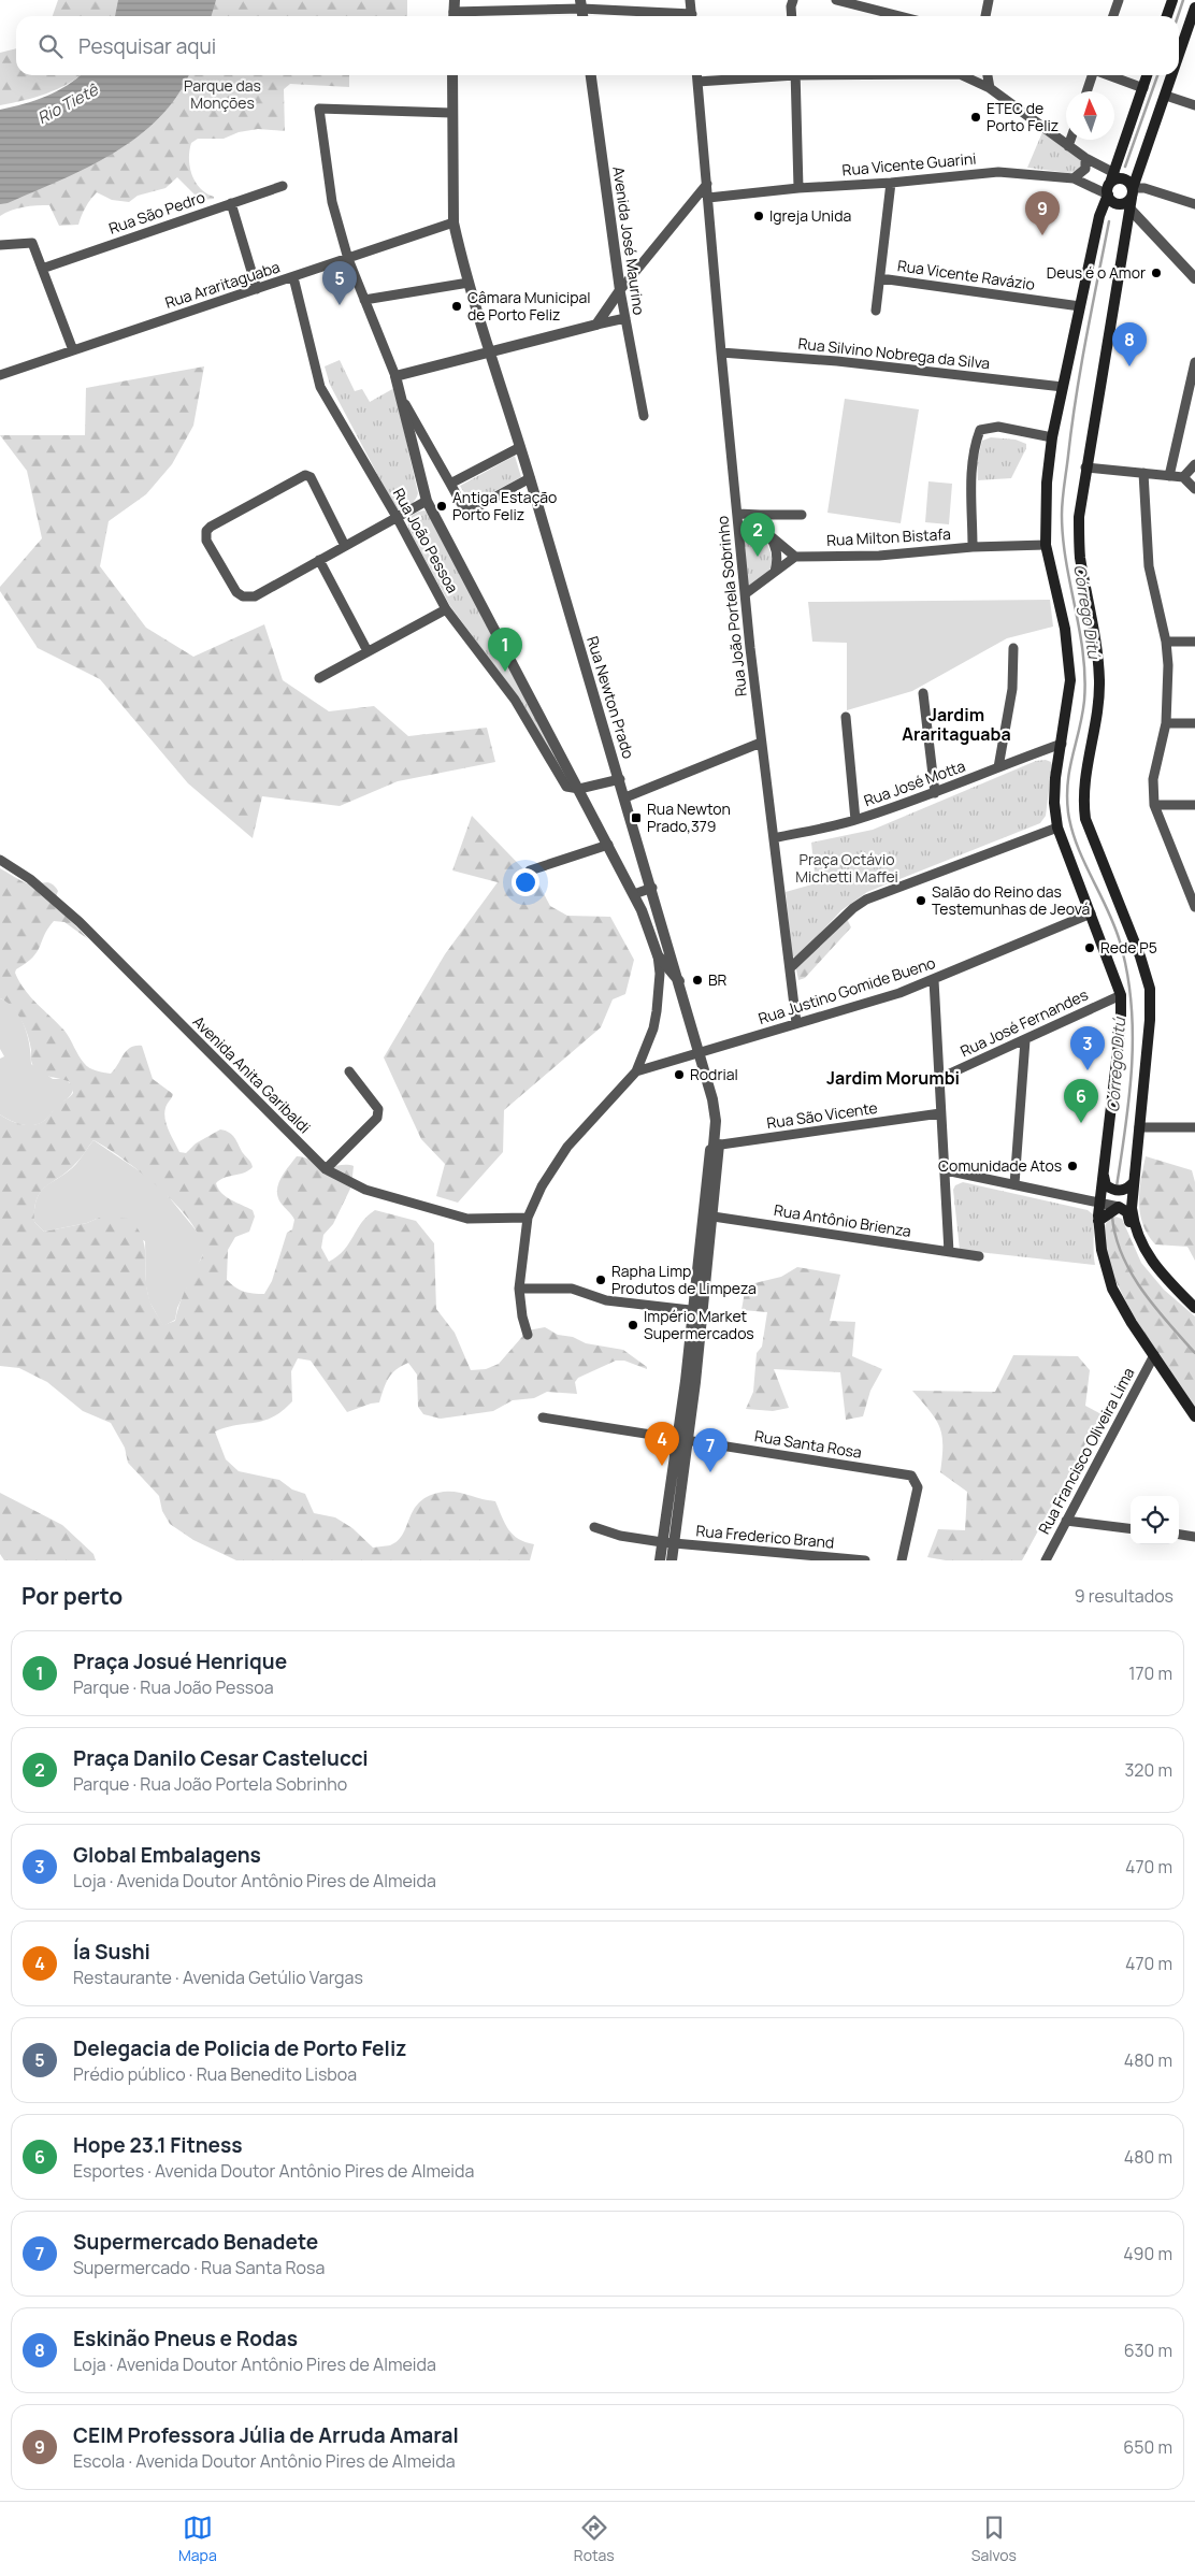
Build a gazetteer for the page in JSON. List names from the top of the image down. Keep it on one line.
{"streets":{"street":["Rua Vicente Guarini","Rua São Pedro","Avenida José Maurino","Rua Vicente Ravázio","Rua Araritaguaba","Rua Silvino Nobrega da Silva","Rua Milton Bistafa","Rua João Pessoa","Rua João Portela Sobrinho","Rua Newton Prado","Rua José Motta","Rua Justino Gomide Bueno","Rua José Fernandes","Avenida Anita Garibaldi","Rua São Vicente","Rua Antônio Brienza","Rua Santa Rosa","Rua Francisco Oliveira Lima","Rua Frederico Brand"]},"crossings":[["Rua Vicente Guarini","Rua João Portela Sobrinho"],["Rua Araritaguaba","Rua João Pessoa"],["Rua Araritaguaba","Rua Newton Prado"],["Rua Silvino Nobrega da Silva","Rua João Portela Sobrinho"],["Rua João Portela Sobrinho","Rua José Motta"],["Rua João Portela Sobrinho","Rua Justino Gomide Bueno"],["Rua Newton Prado","Rua Justino Gomide Bueno"],["Rua Newton Prado","Rua São Vicente"],["Rua Newton Prado","Rua Antônio Brienza"],["Rua Newton Prado","Rua Santa Rosa"]],"districts":["Jardim Araritaguaba","Jardim Morumbi"],"water":["Rio Tietê","Córrego Ditú"],"parks":["Parque das Monções","Praça Octávio Michetti Maffei"],"places":{"other":["ETEC de Porto Feliz","Igreja Unida","Deus é o Amor","Câmara Municipal de Porto Feliz","Antiga Estação Porto Feliz","Salão do Reino das Testemunhas de Jeová","Rede P5","BR","Rodrial","Comunidade Atos","Rapha Limp Produtos de Limpeza","Império Market Supermercados"],"transit":["Rua Newton Prado,379"]},"north":"top","page":{"search":"Pesquisar aqui","pins":["9","5","8","2","1","3","6","4","7"],"heading":["Por perto","9 resultados"],"list":[{"mark":"1","name":"Praça Josué Henrique","note":"Parque · Rua João Pessoa","value":"170 m"},{"mark":"2","name":"Praça Danilo Cesar Castelucci","note":"Parque · Rua João Portela Sobrinho","value":"320 m"},{"mark":"3","name":"Global Embalagens","note":"Loja · Avenida Doutor Antônio Pires de Almeida","value":"470 m"},{"mark":"4","name":"Ía Sushi","note":"Restaurante · Avenida Getúlio Vargas","value":"470 m"},{"mark":"5","name":"Delegacia de Policia de Porto Feliz","note":"Prédio público · Rua Benedito Lisboa","value":"480 m"},{"mark":"6","name":"Hope 23.1 Fitness","note":"Esportes · Avenida Doutor Antônio Pires de Almeida","value":"480 m"},{"mark":"7","name":"Supermercado Benadete","note":"Supermercado · Rua Santa Rosa","value":"490 m"},{"mark":"8","name":"Eskinão Pneus e Rodas","note":"Loja · Avenida Doutor Antônio Pires de Almeida","value":"630 m"},{"mark":"9","name":"CEIM Professora Júlia de Arruda Amaral","note":"Escola · Avenida Doutor Antônio Pires de Almeida","value":"650 m"}],"nav":["Mapa","Rotas","Salvos"]}}
